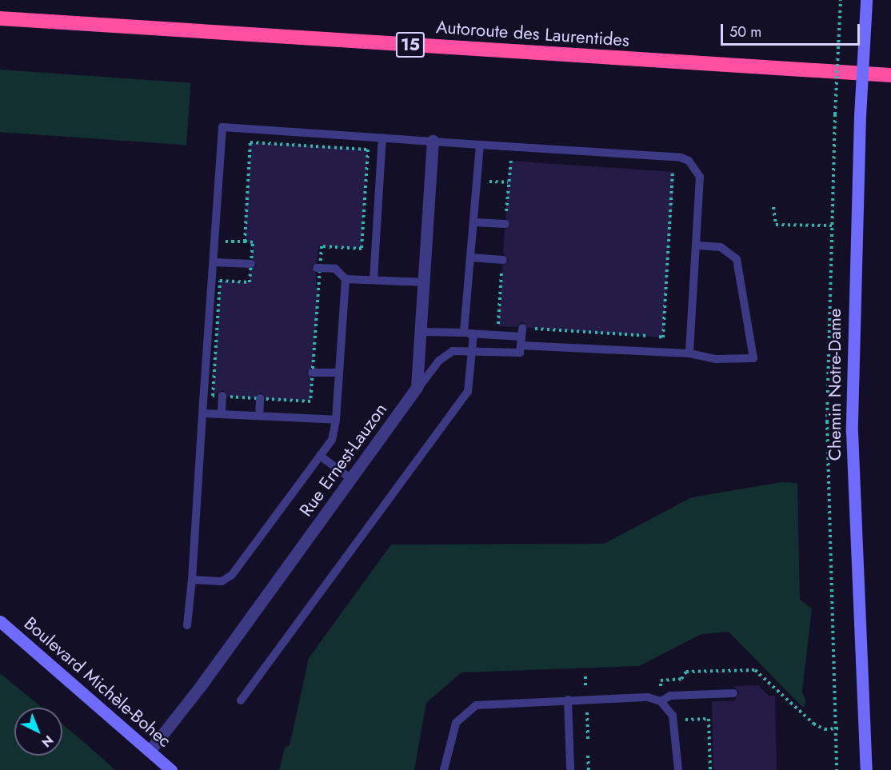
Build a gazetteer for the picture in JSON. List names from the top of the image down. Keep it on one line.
{"streets":{"highway":["Autoroute des Laurentides","15"],"street":["Chemin Notre-Dame","Rue Ernest-Lauzon","Boulevard Michèle-Bohec"]},"crossings":[["Rue Ernest-Lauzon","Boulevard Michèle-Bohec"]],"scale_bar":"50 m","north":"bottom right"}
